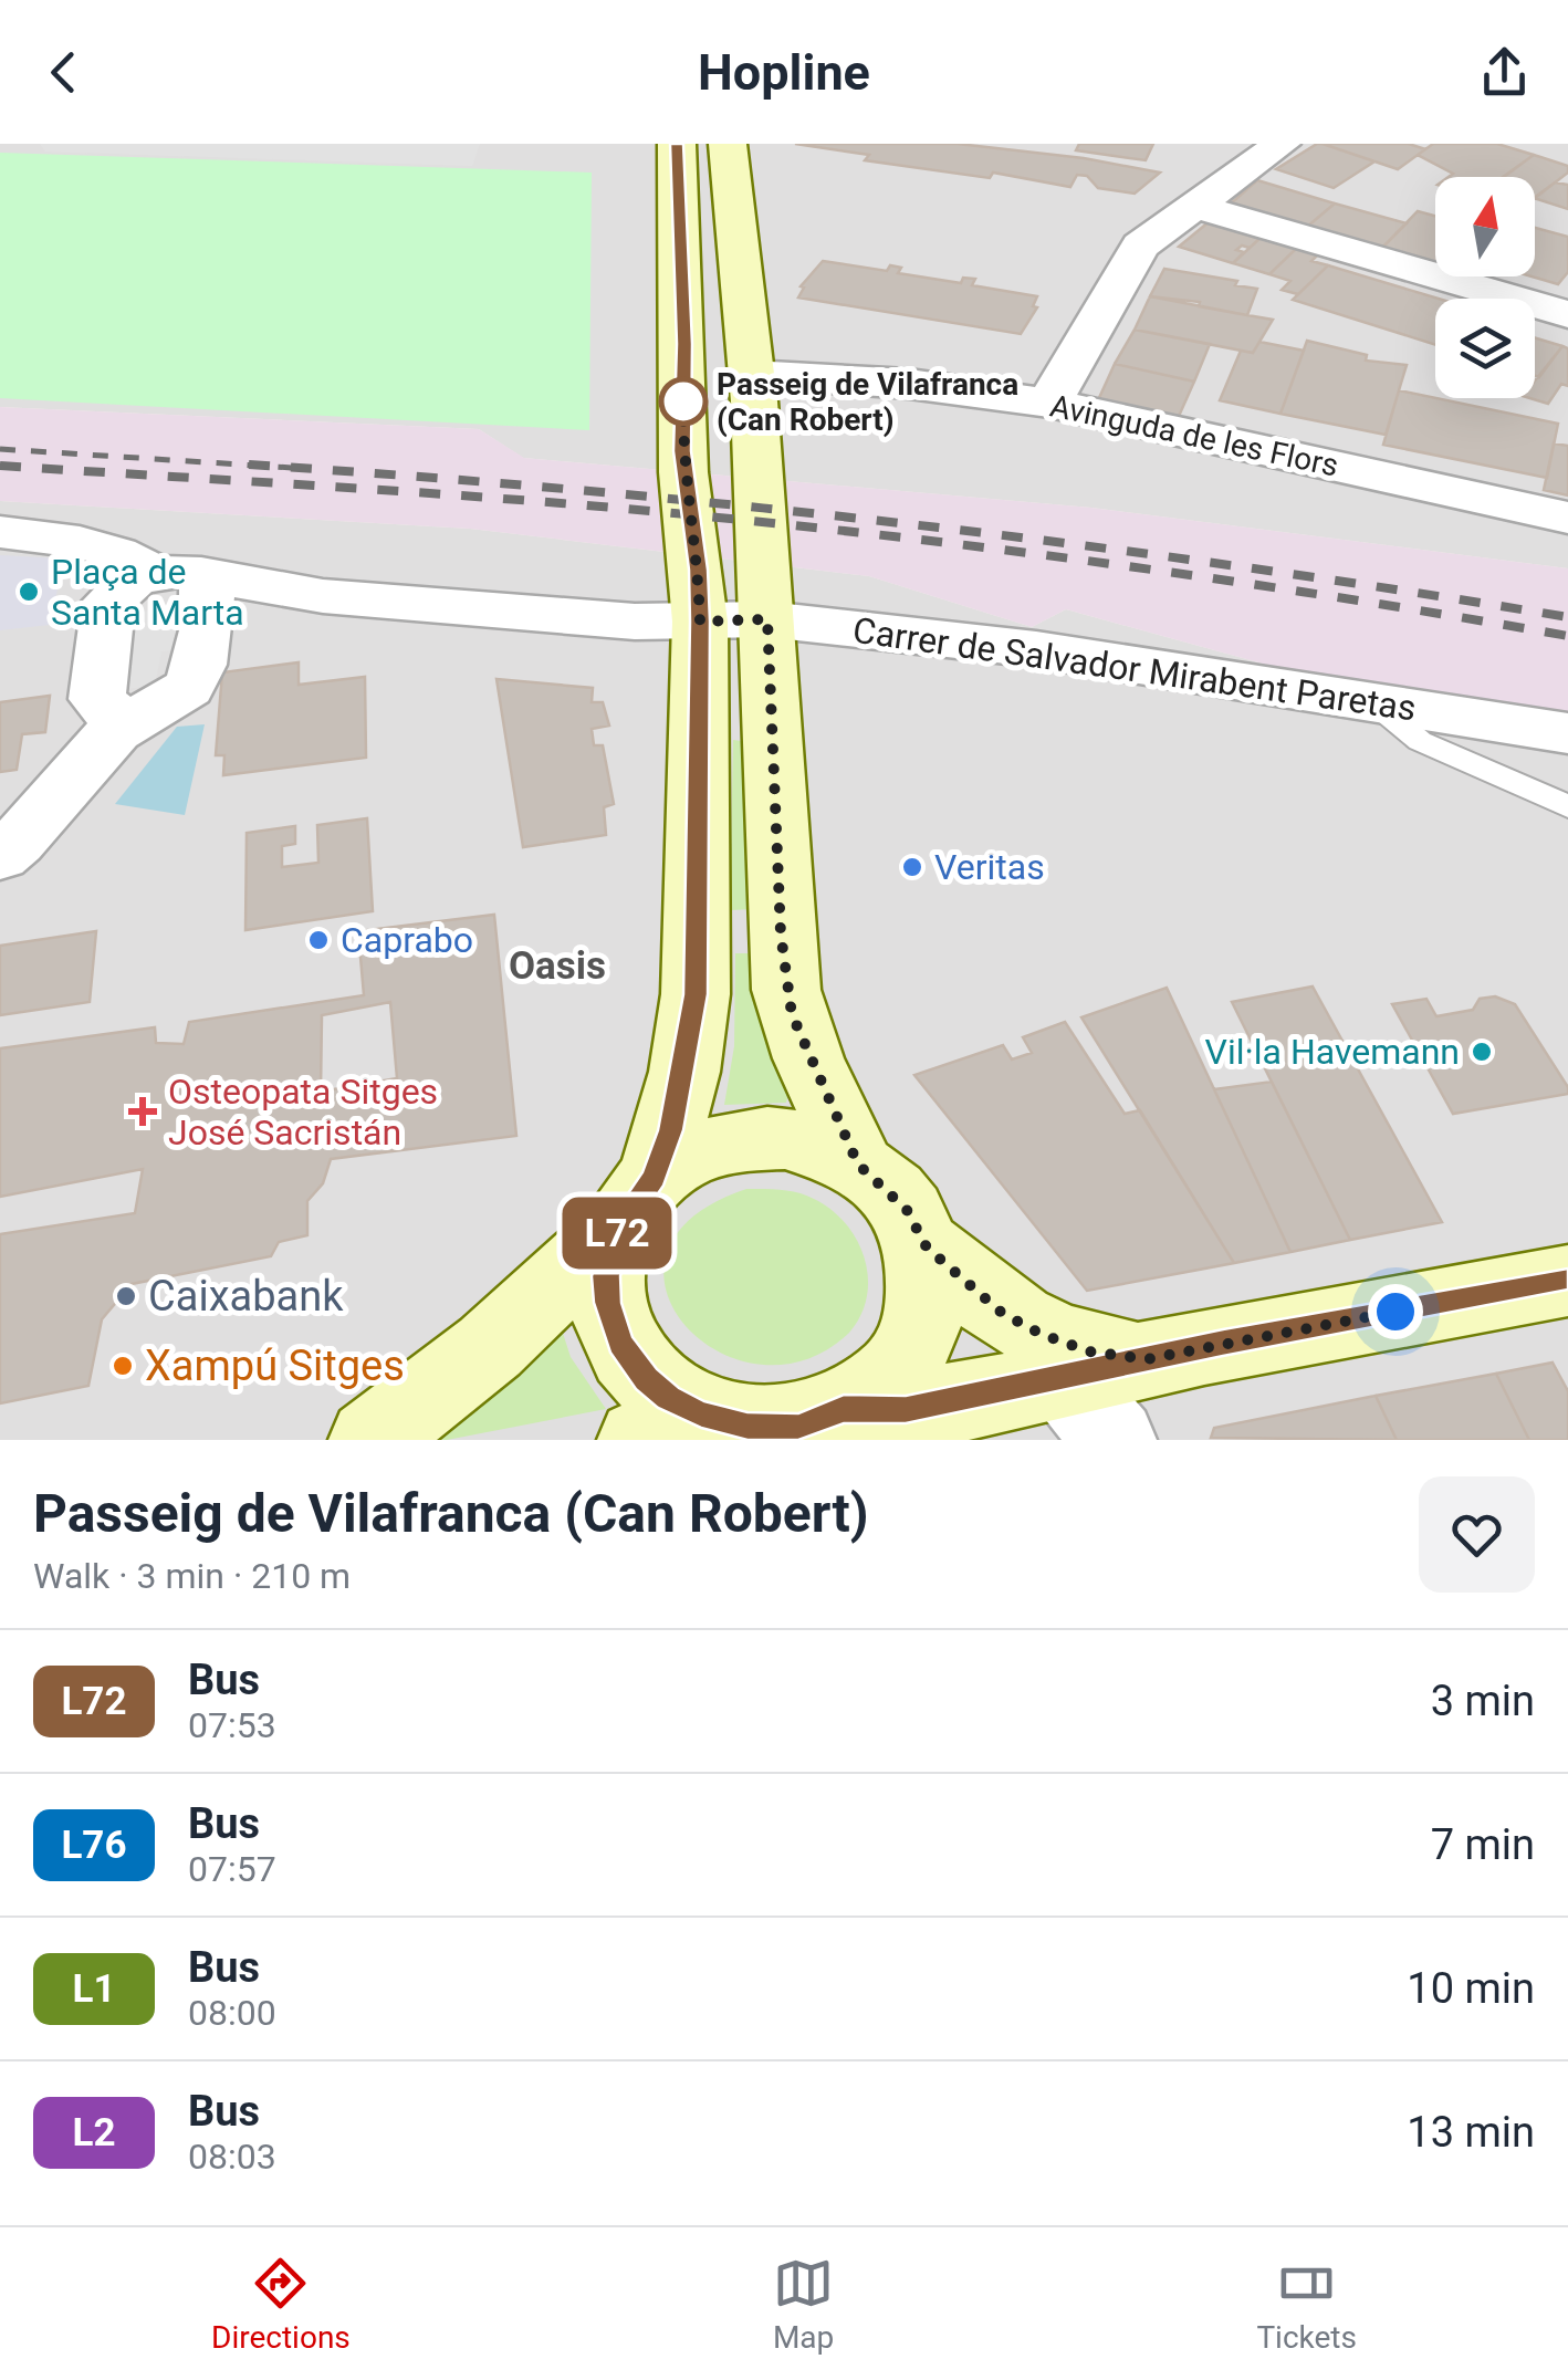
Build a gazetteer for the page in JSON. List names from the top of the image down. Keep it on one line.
{"streets":{"street":["Avinguda de les Flors","Carrer de Salvador Mirabent Paretas"]},"districts":["Oasis"],"places":{"other":["Passeig de Vilafranca (Can Robert)","Plaça de Santa Marta","Veritas","Caprabo","Vil·la Havemann","Caixabank","Xampú Sitges"],"health":["Osteopata Sitges José Sacristán"]},"lines":["bus line L72"],"north":"top","page":{"header":"Hopline","on_map":"L72","heading":["Passeig de Vilafranca (Can Robert)","Walk · 3 min · 210 m"],"list":[{"mark":"L72","name":"Bus","note":"07:53","value":"3 min"},{"mark":"L76","name":"Bus","note":"07:57","value":"7 min"},{"mark":"L1","name":"Bus","note":"08:00","value":"10 min"},{"mark":"L2","name":"Bus","note":"08:03","value":"13 min"}],"tabs":["Directions","Map","Tickets"]}}
